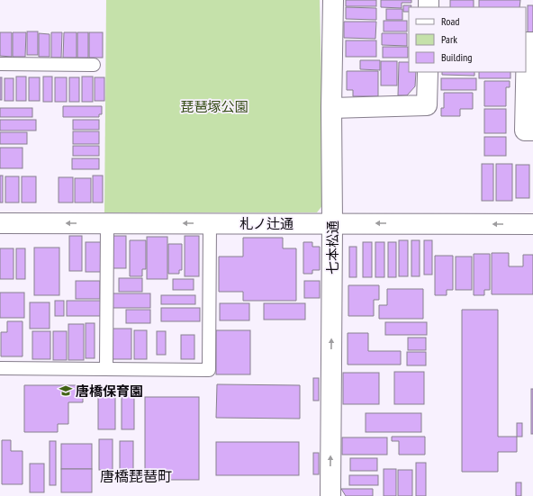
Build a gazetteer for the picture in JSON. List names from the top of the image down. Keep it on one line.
{"streets":{"street":["札ノ辻通","七本松通"]},"crossings":[["札ノ辻通","七本松通"]],"one_way":["札ノ辻通","七本松通"],"districts":["唐橋琵琶町"],"parks":["琵琶塚公園"],"places":{"school or university":["唐橋保育園"]},"legend":["Road","Park","Building"]}
